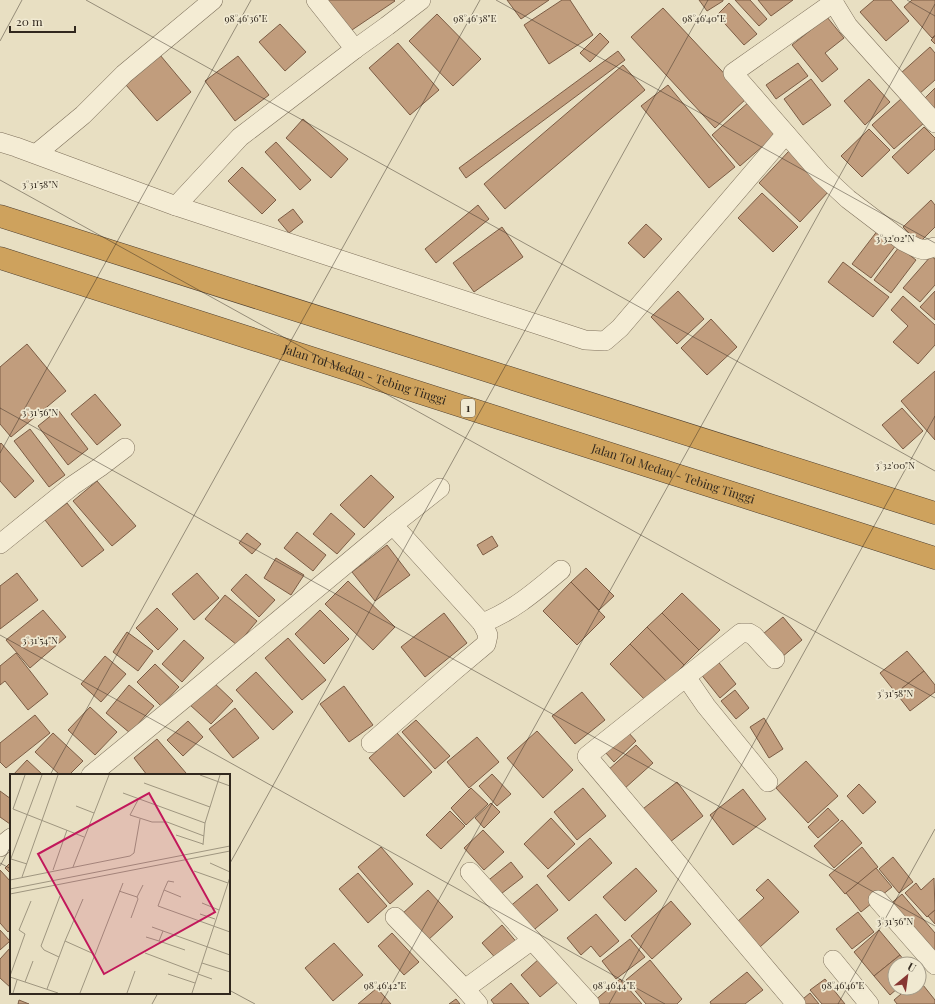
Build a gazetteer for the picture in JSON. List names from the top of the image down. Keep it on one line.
{"streets":{"highway":["Jalan Tol Medan - Tebing Tinggi","1"]},"scale_bar":"20 m","north":"top right","coordinates":["98°46'36\"E","98°46'38\"E","98°46'40\"E","3°31'58\"N","3°32'02\"N","3°31'56\"N","3°32'00\"N","3°31'54\"N","98°46'42\"E","98°46'44\"E","98°46'46\"E"]}
